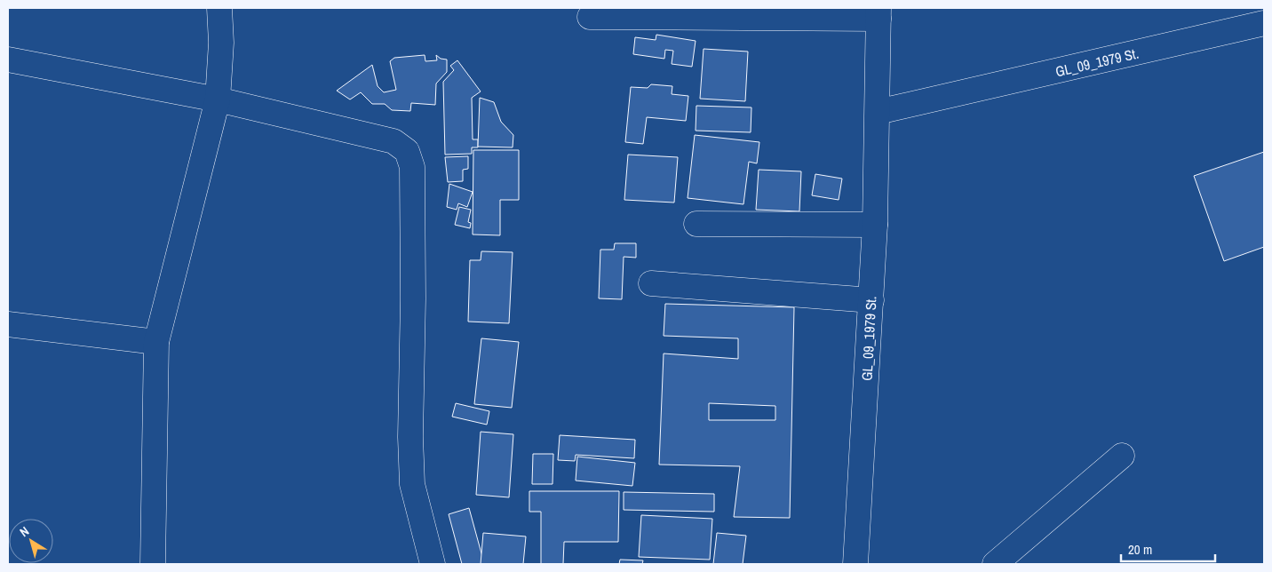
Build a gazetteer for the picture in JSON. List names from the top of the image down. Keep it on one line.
{"streets":{"street":["GL_09_1979 St."]},"scale_bar":"20 m","north":"top left"}
